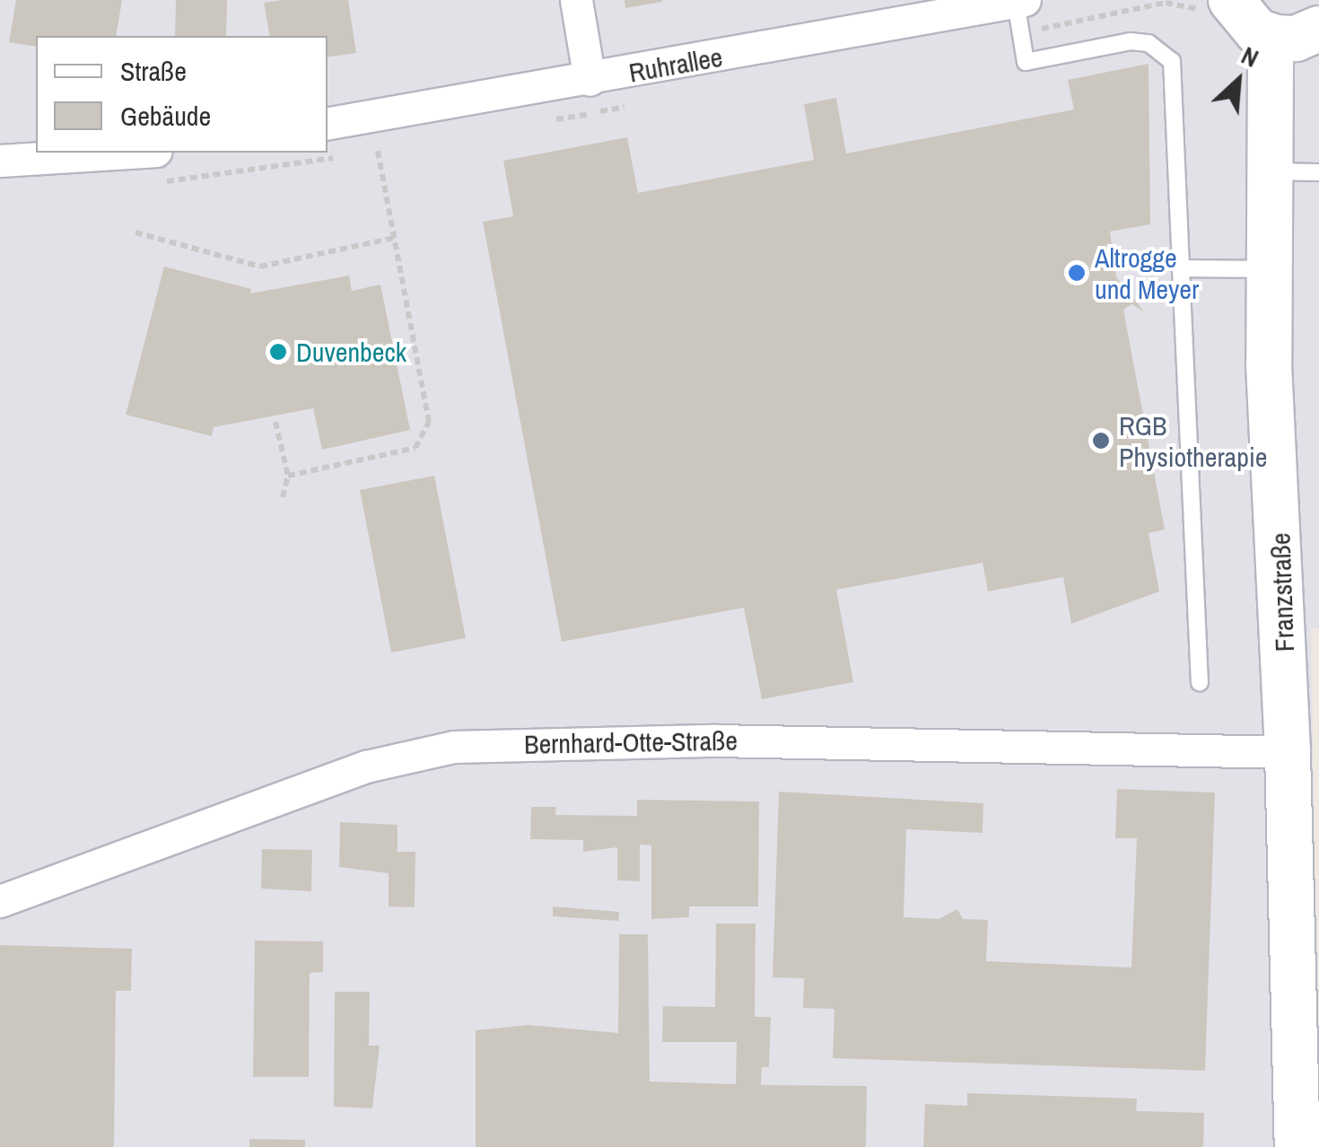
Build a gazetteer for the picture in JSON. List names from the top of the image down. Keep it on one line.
{"streets":{"street":["Ruhrallee","Franzstraße","Bernhard-Otte-Straße"]},"crossings":[["Franzstraße","Bernhard-Otte-Straße"]],"places":["Altrogge und Meyer","Duvenbeck","RGB Physiotherapie"],"legend":["Straße","Gebäude"],"north":"top right"}
